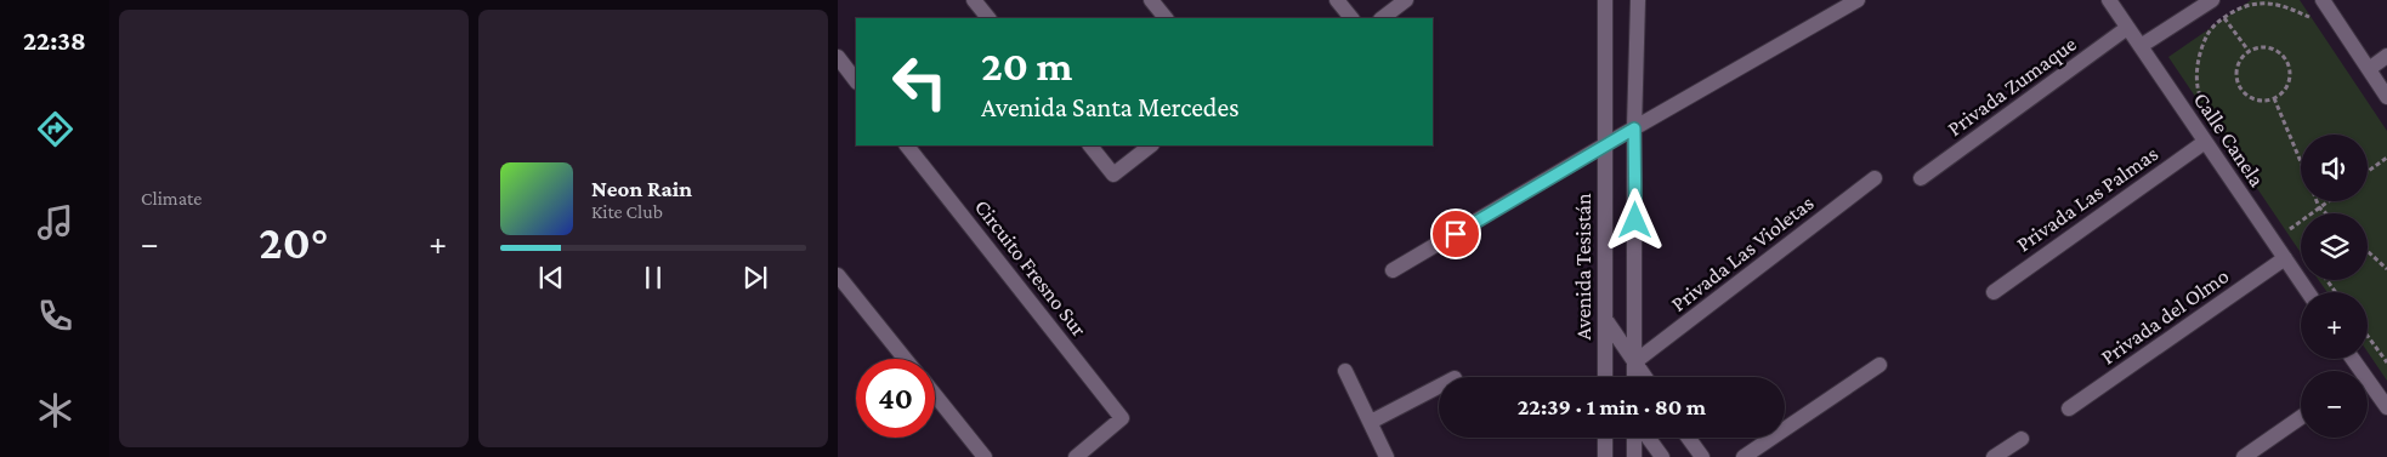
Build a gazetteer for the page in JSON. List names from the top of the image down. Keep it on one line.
{"streets":{"street":["Privada Zumaque","Calle Canela","Privada Las Palmas","Privada Las Violetas","Avenida Tesistán","Circuito Fresno Sur","Privada del Olmo"]},"crossings":[["Privada Zumaque","Calle Canela"],["Calle Canela","Privada Las Palmas"],["Calle Canela","Privada del Olmo"]],"page":{"tabs":"22:38","tile":"Climate","turn":["20 m","Avenida Santa Mercedes"],"map_buttons":["+","−"],"song":["Neon Rain","Kite Club"],"heat":["−","20°","+"],"limit":"40","trip":"22:39 · 1 min · 80 m"}}
